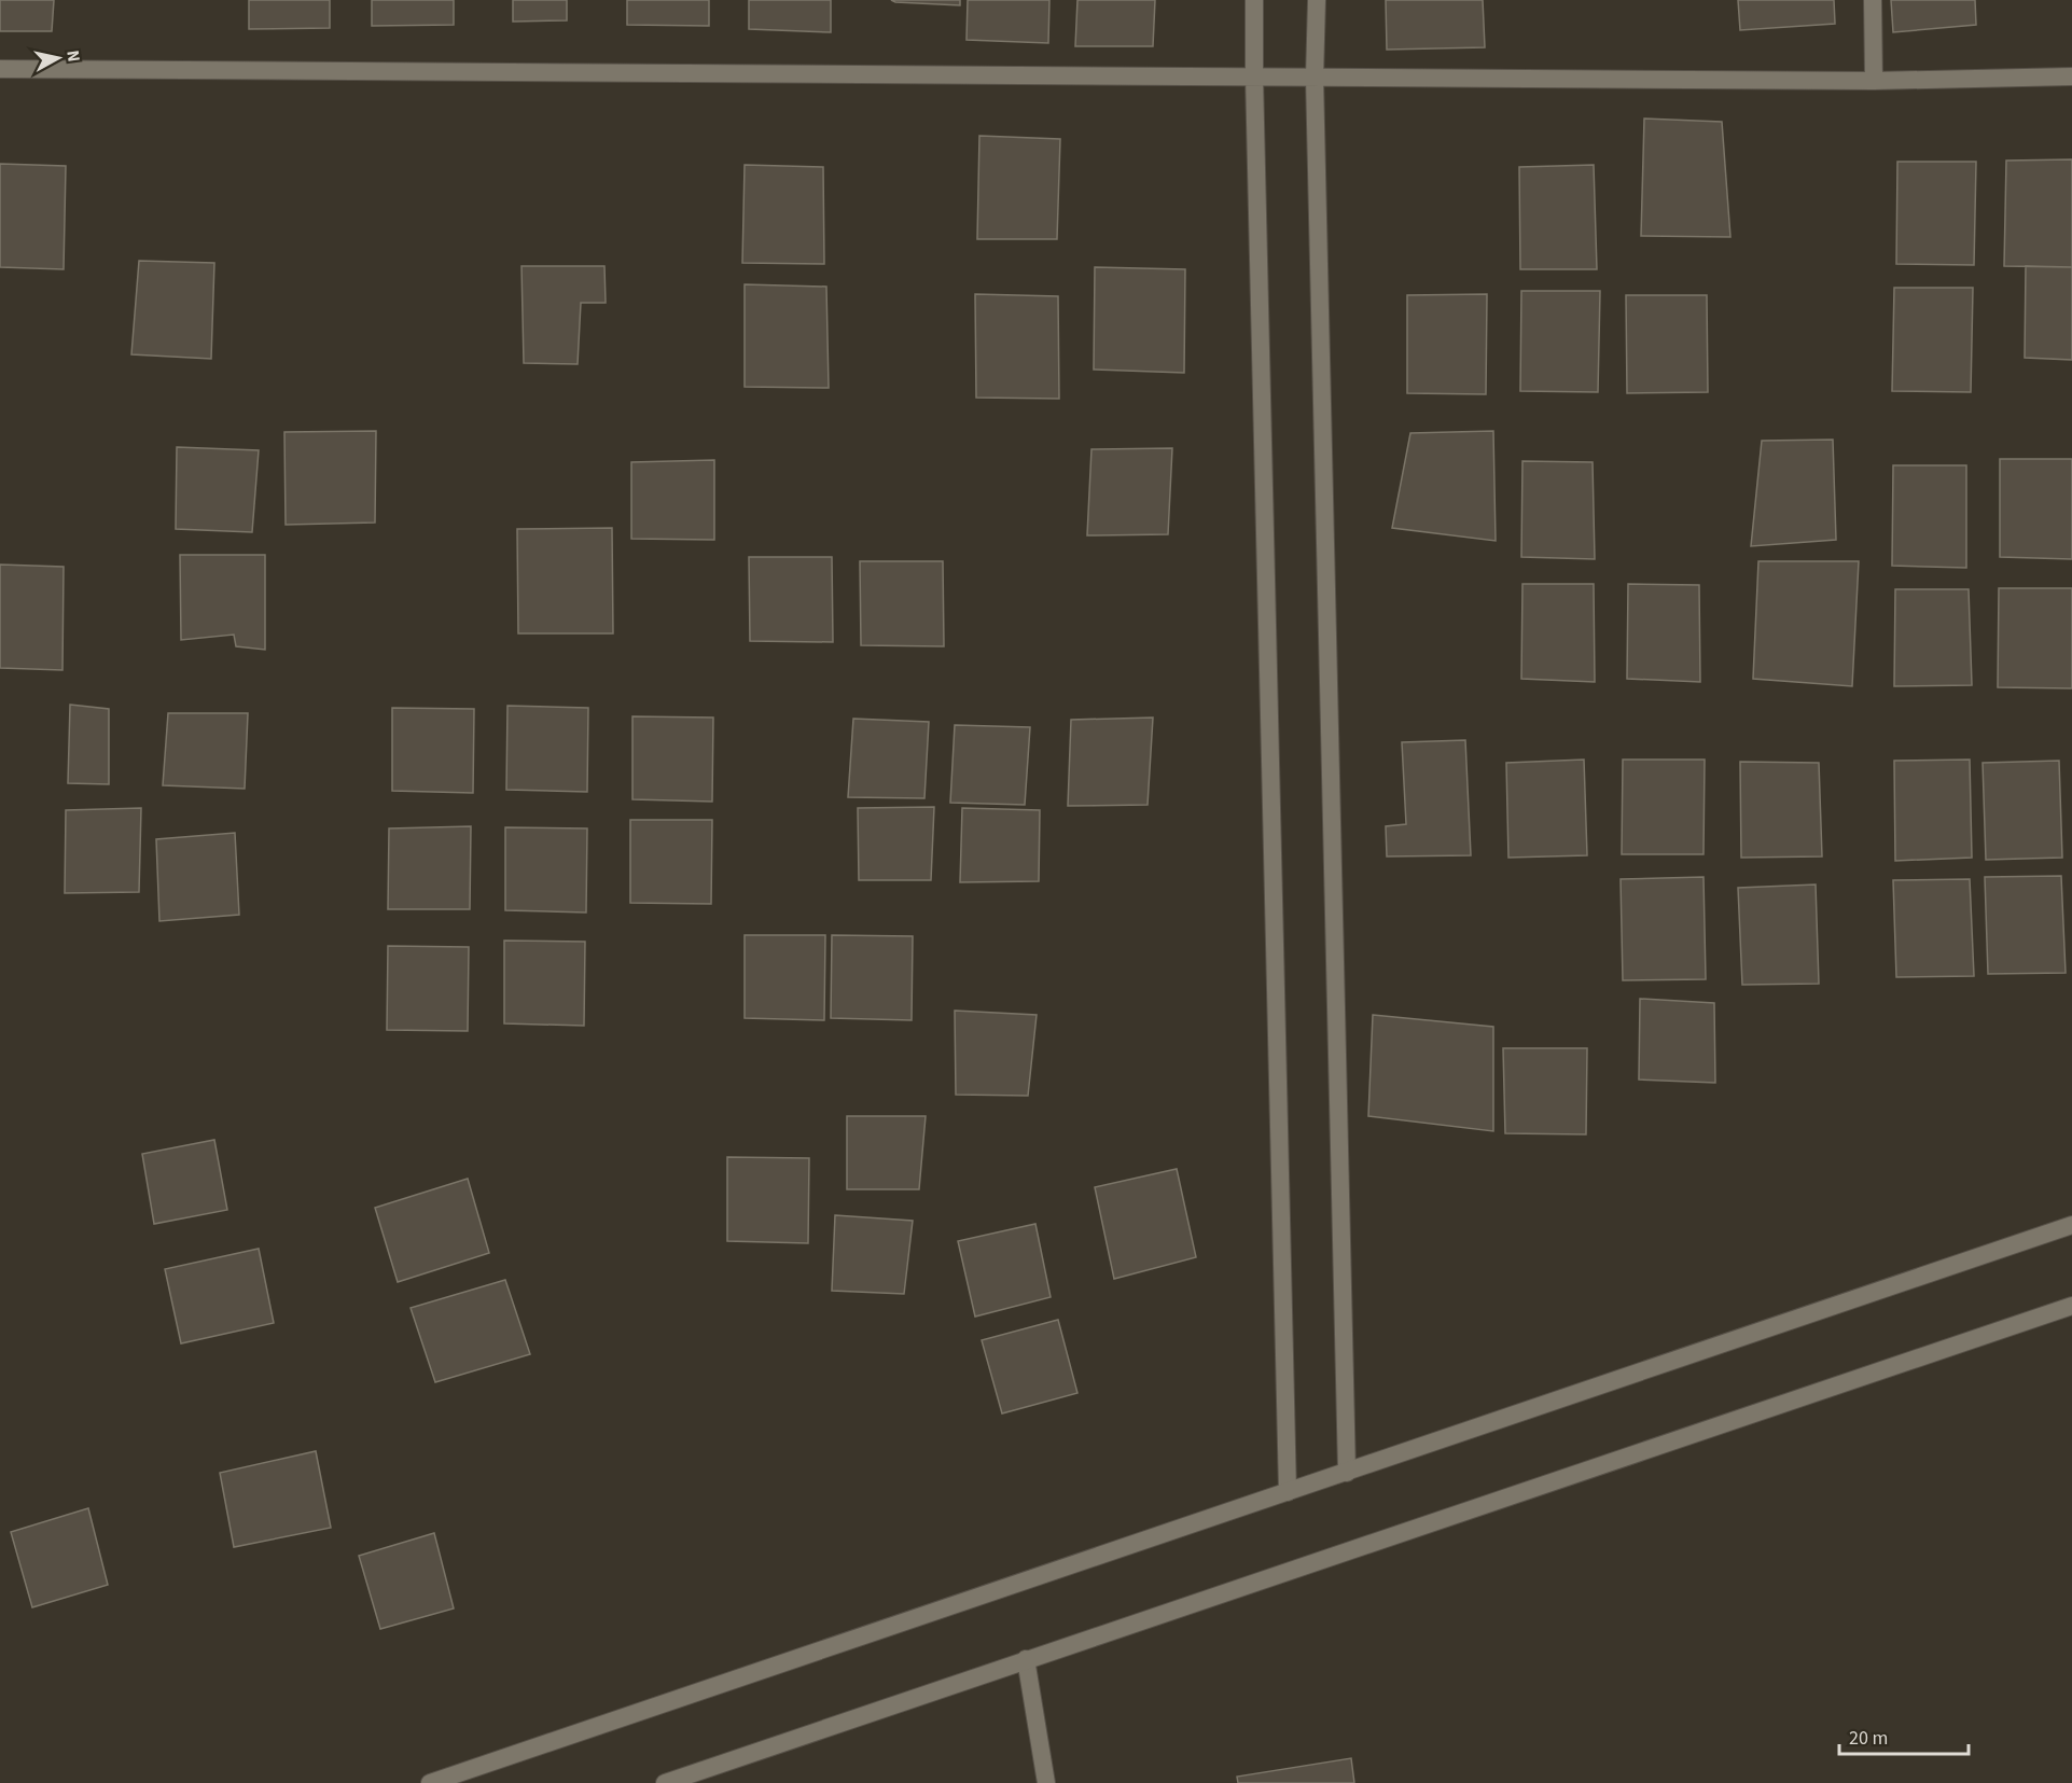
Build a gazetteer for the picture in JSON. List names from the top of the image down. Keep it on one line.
{"scale_bar":"20 m","north":"right"}
